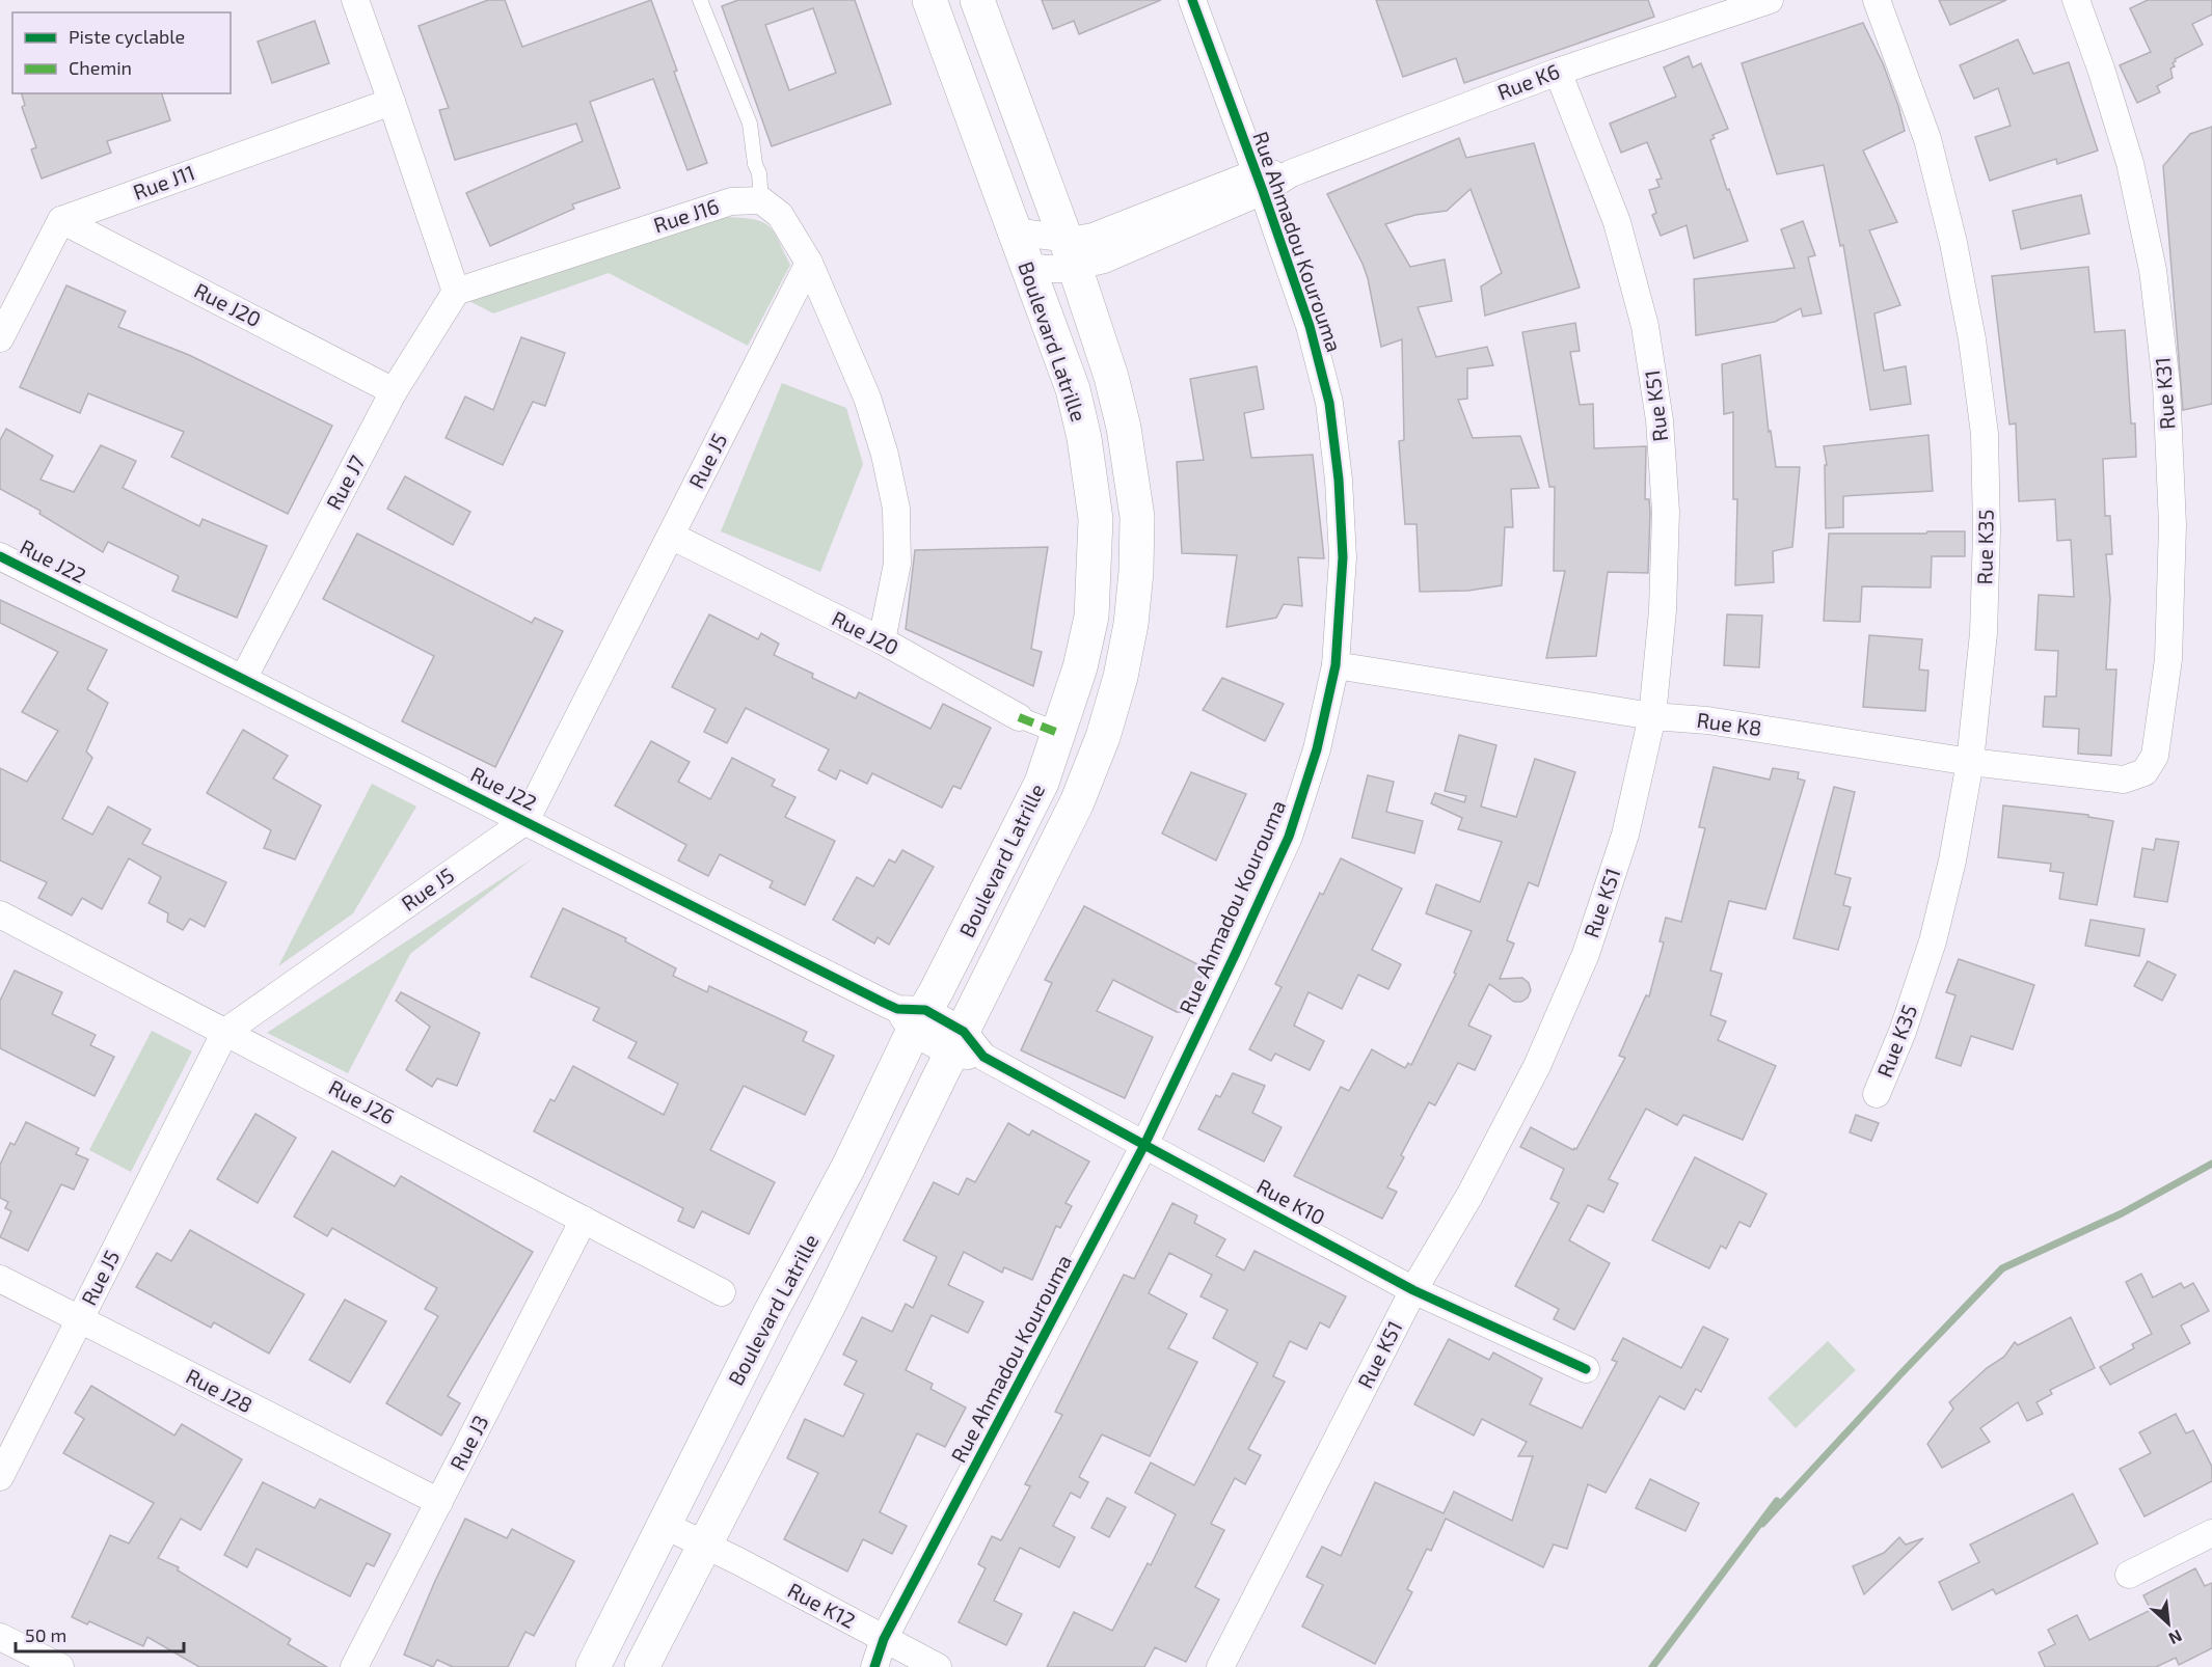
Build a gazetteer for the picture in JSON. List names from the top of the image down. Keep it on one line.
{"streets":{"main road":["Boulevard Latrille"],"street":["Rue K6","Rue J11","Rue J16","Rue Ahmadou Kourouma","Rue J20","Rue K31","Rue K51","Rue J5","Rue J7","Rue K35","Rue J22","Rue K8","Rue J26","Rue K10","Rue J28","Rue J3","Rue K12"]},"crossings":[["Rue K6","Rue Ahmadou Kourouma"],["Rue K6","Boulevard Latrille"],["Rue K6","Rue K51"],["Rue J11","Rue J20"],["Rue J16","Rue J7"],["Rue Ahmadou Kourouma","Rue K8"],["Rue Ahmadou Kourouma","Rue K10"],["Rue Ahmadou Kourouma","Rue K12"],["Rue J20","Boulevard Latrille"],["Rue J20","Rue J5"],["Rue J20","Rue J7"],["Boulevard Latrille","Rue J22"],["Boulevard Latrille","Rue K10"],["Boulevard Latrille","Rue K12"],["Rue K31","Rue K8"],["Rue K51","Rue K8"],["Rue K51","Rue K10"],["Rue J5","Rue J22"],["Rue J5","Rue J26"],["Rue J5","Rue J28"],["Rue J7","Rue J22"],["Rue K35","Rue K8"],["Rue J22","Rue K10"],["Rue J26","Rue J3"],["Rue J28","Rue J3"]],"legend":["Piste cyclable","Chemin"],"scale_bar":"50 m","north":"bottom right"}
